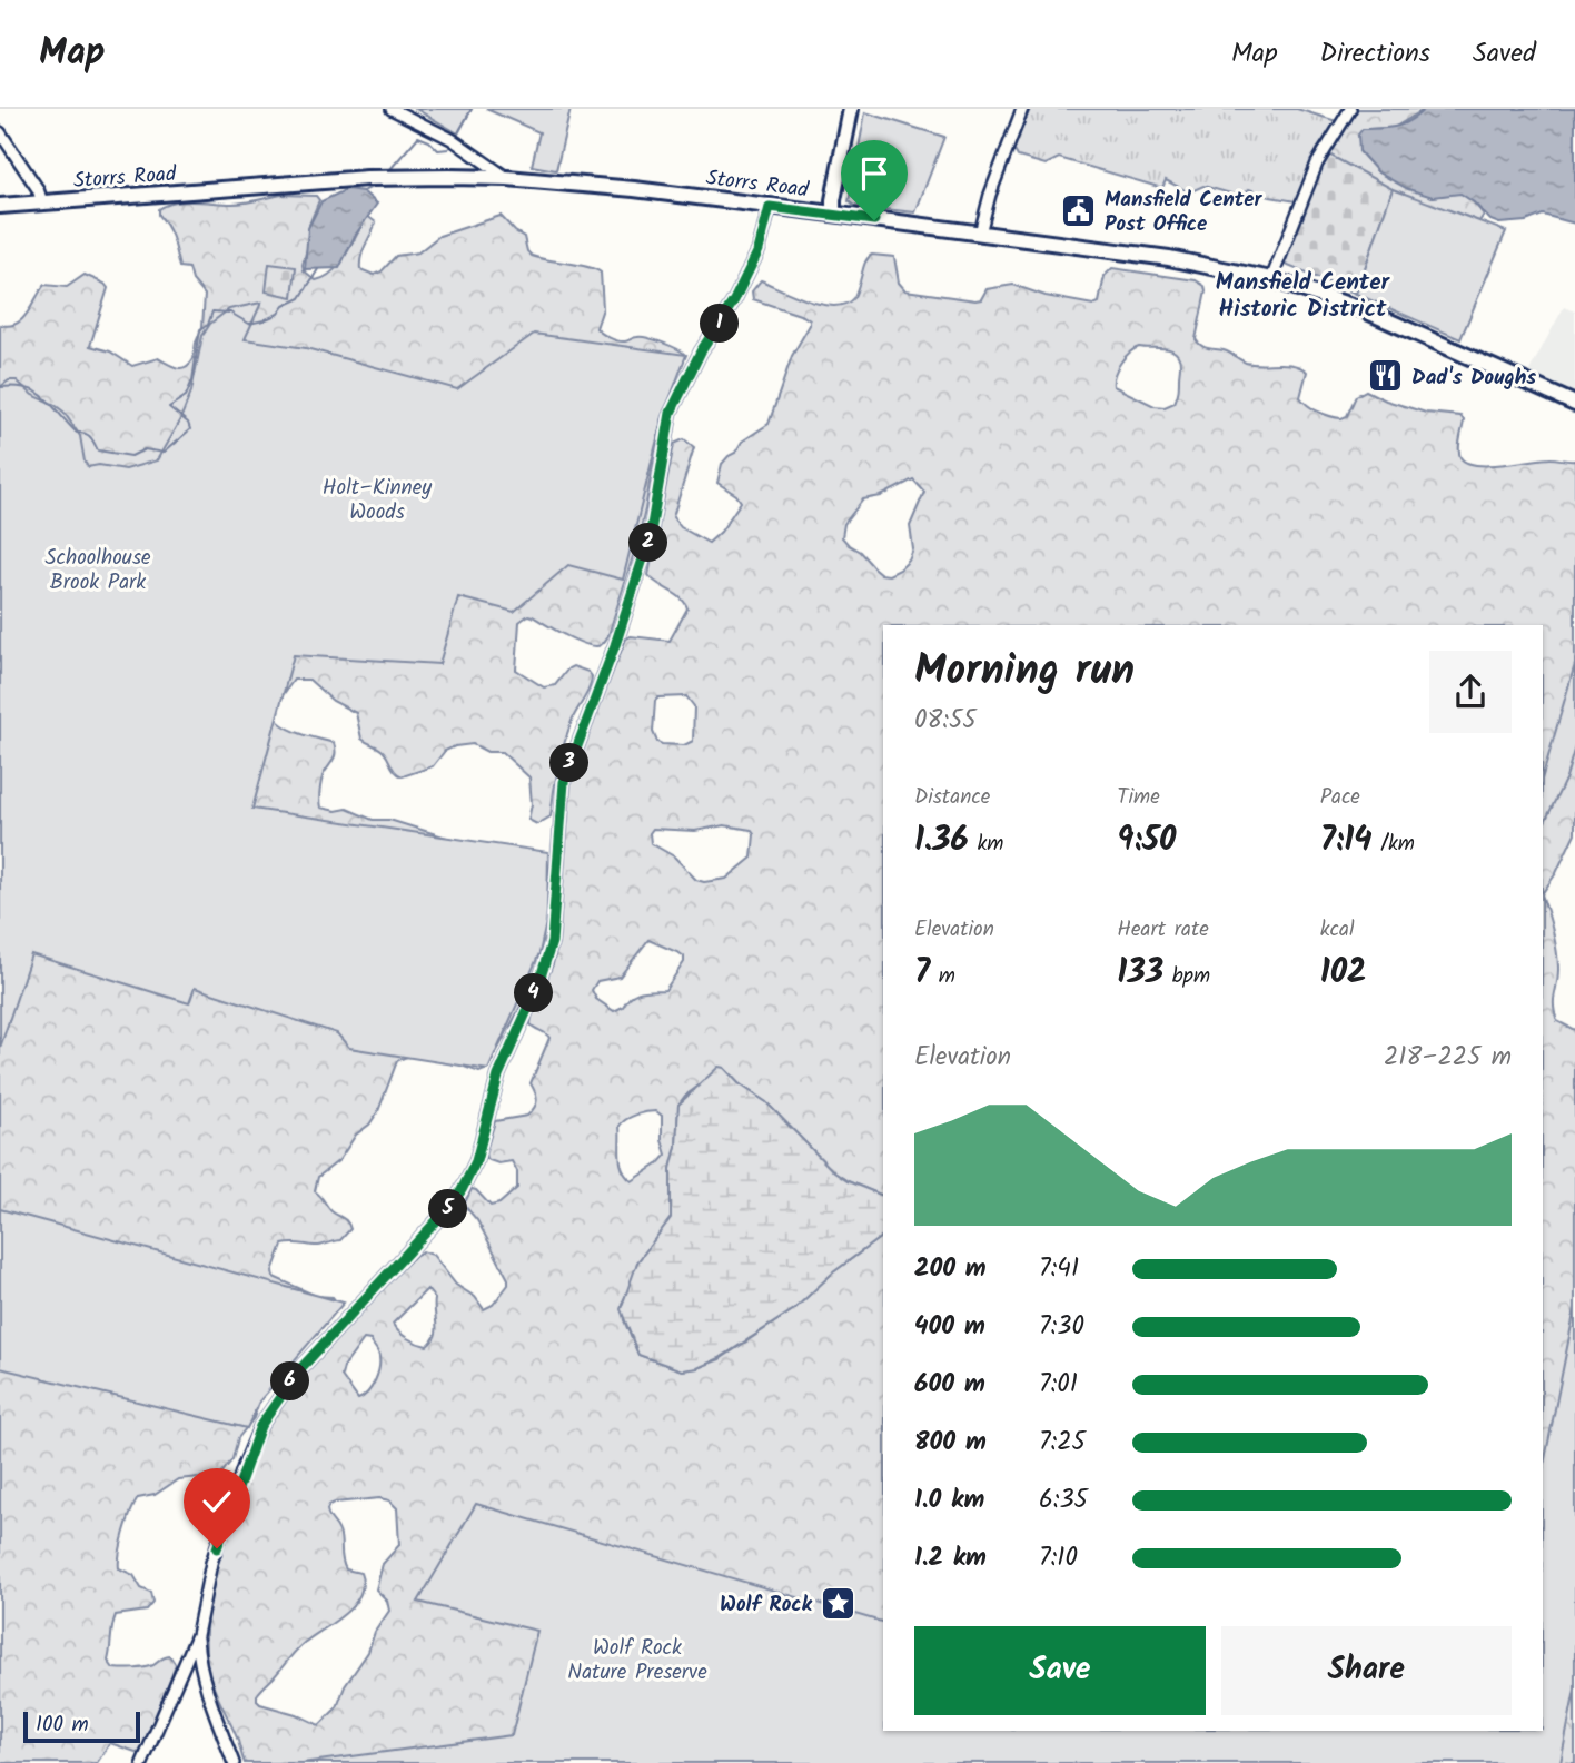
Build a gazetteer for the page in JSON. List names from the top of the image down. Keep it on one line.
{"streets":{"main road":["Storrs Road"]},"districts":["Mansfield Center Historic District"],"parks":["Holt–Kinney Woods","Schoolhouse Brook Park","Wolf Rock Nature Preserve"],"places":{"public building":["Mansfield Center Post Office"],"restaurant":["Dad's Doughs"],"place":["Wolf Rock"]},"scale_bar":"100 m","page":{"header":"Map","nav":["Map","Directions","Saved"],"pins":["1","2","3","4","5","6"],"heading":["Morning run","08:55"],"stats":[["Distance","1.36 km"],["Time","9:50"],["Pace","7:14 /km"],["Elevation","7 m"],["Heart rate","133 bpm"],["kcal","102"]],"chart":["Elevation","218–225 m"],"list":[{"name":"200 m","note":"7:41"},{"name":"400 m","note":"7:30"},{"name":"600 m","note":"7:01"},{"name":"800 m","note":"7:25"},{"name":"1.0 km","note":"6:35"},{"name":"1.2 km","note":"7:10"}],"buttons":["Save","Share"],"scale":"100 m"}}
